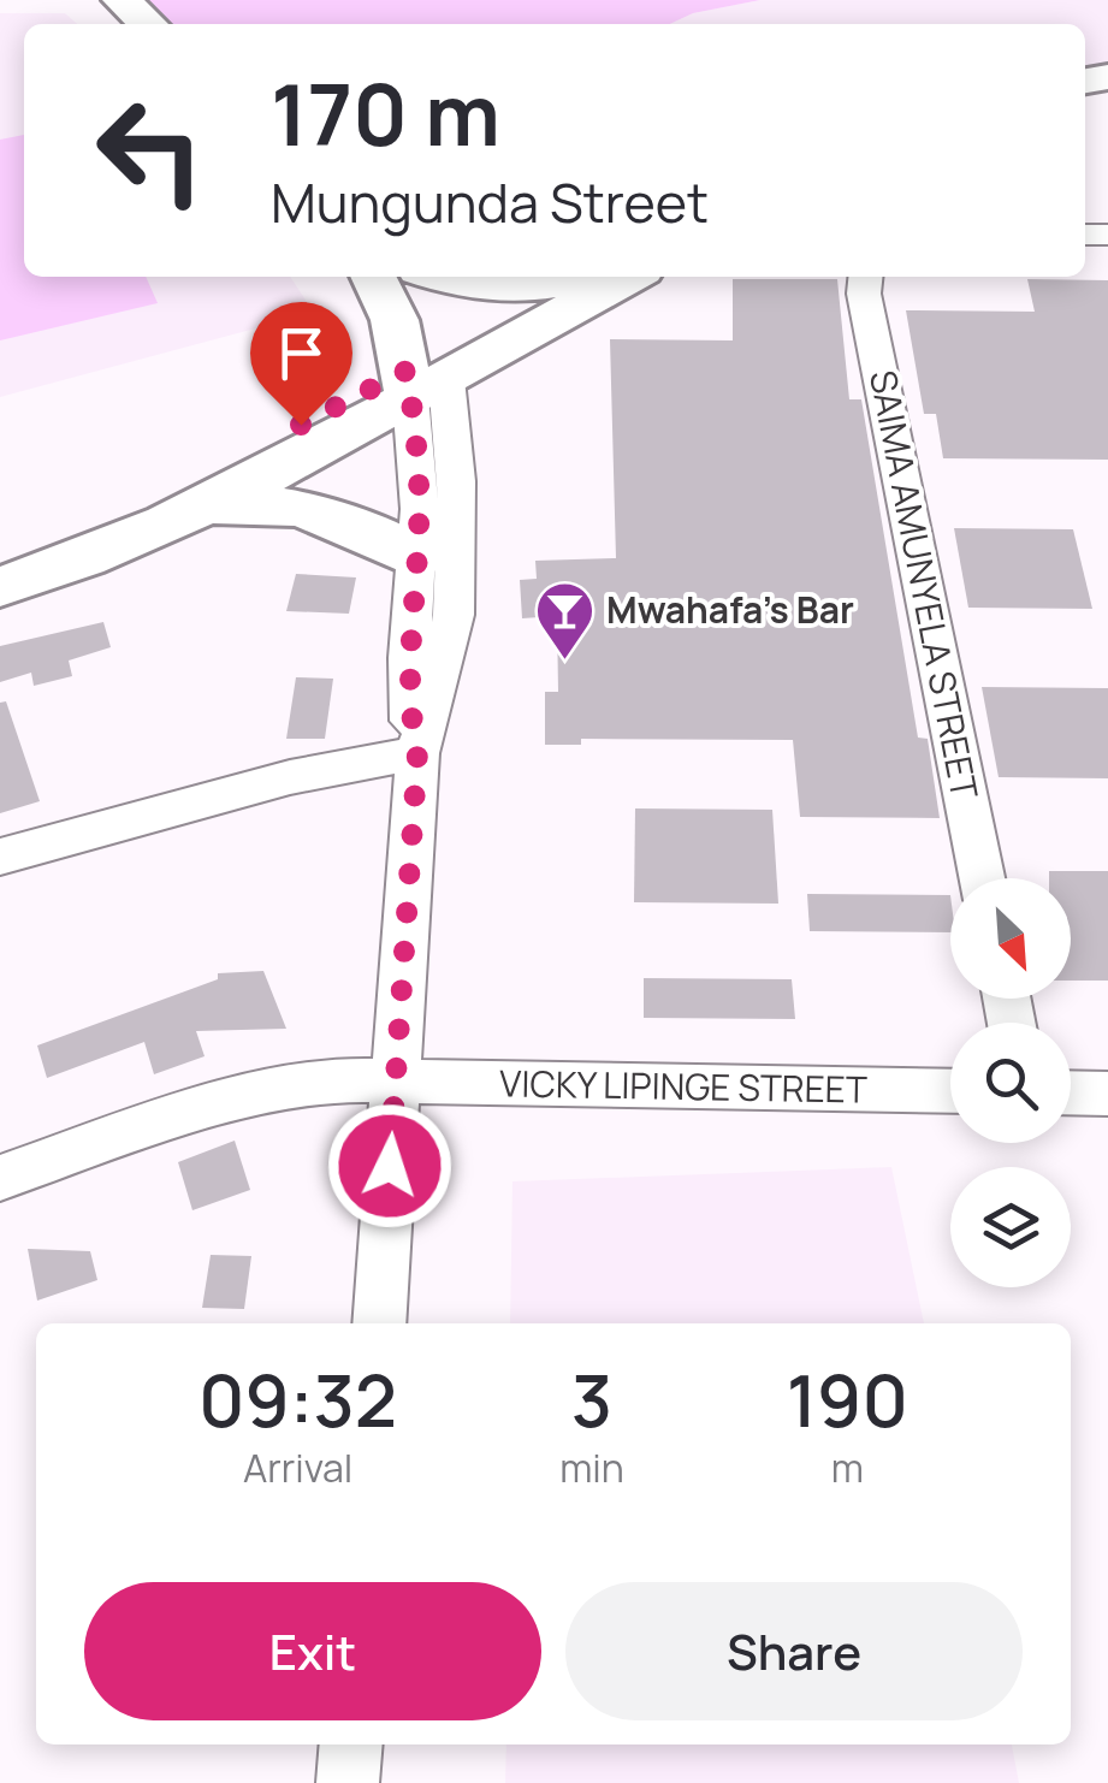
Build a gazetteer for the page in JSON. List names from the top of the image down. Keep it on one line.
{"streets":{"street":["SAIMA AMUNYELA STREET","VICKY LIPINGE STREET"]},"places":{"bar":["Mwahafa's Bar"]},"north":"bottom right","page":{"turn":["170 m","Mungunda Street"],"eta":["09:32","Arrival","3","min","190","m"],"buttons":["Exit","Share"]}}
